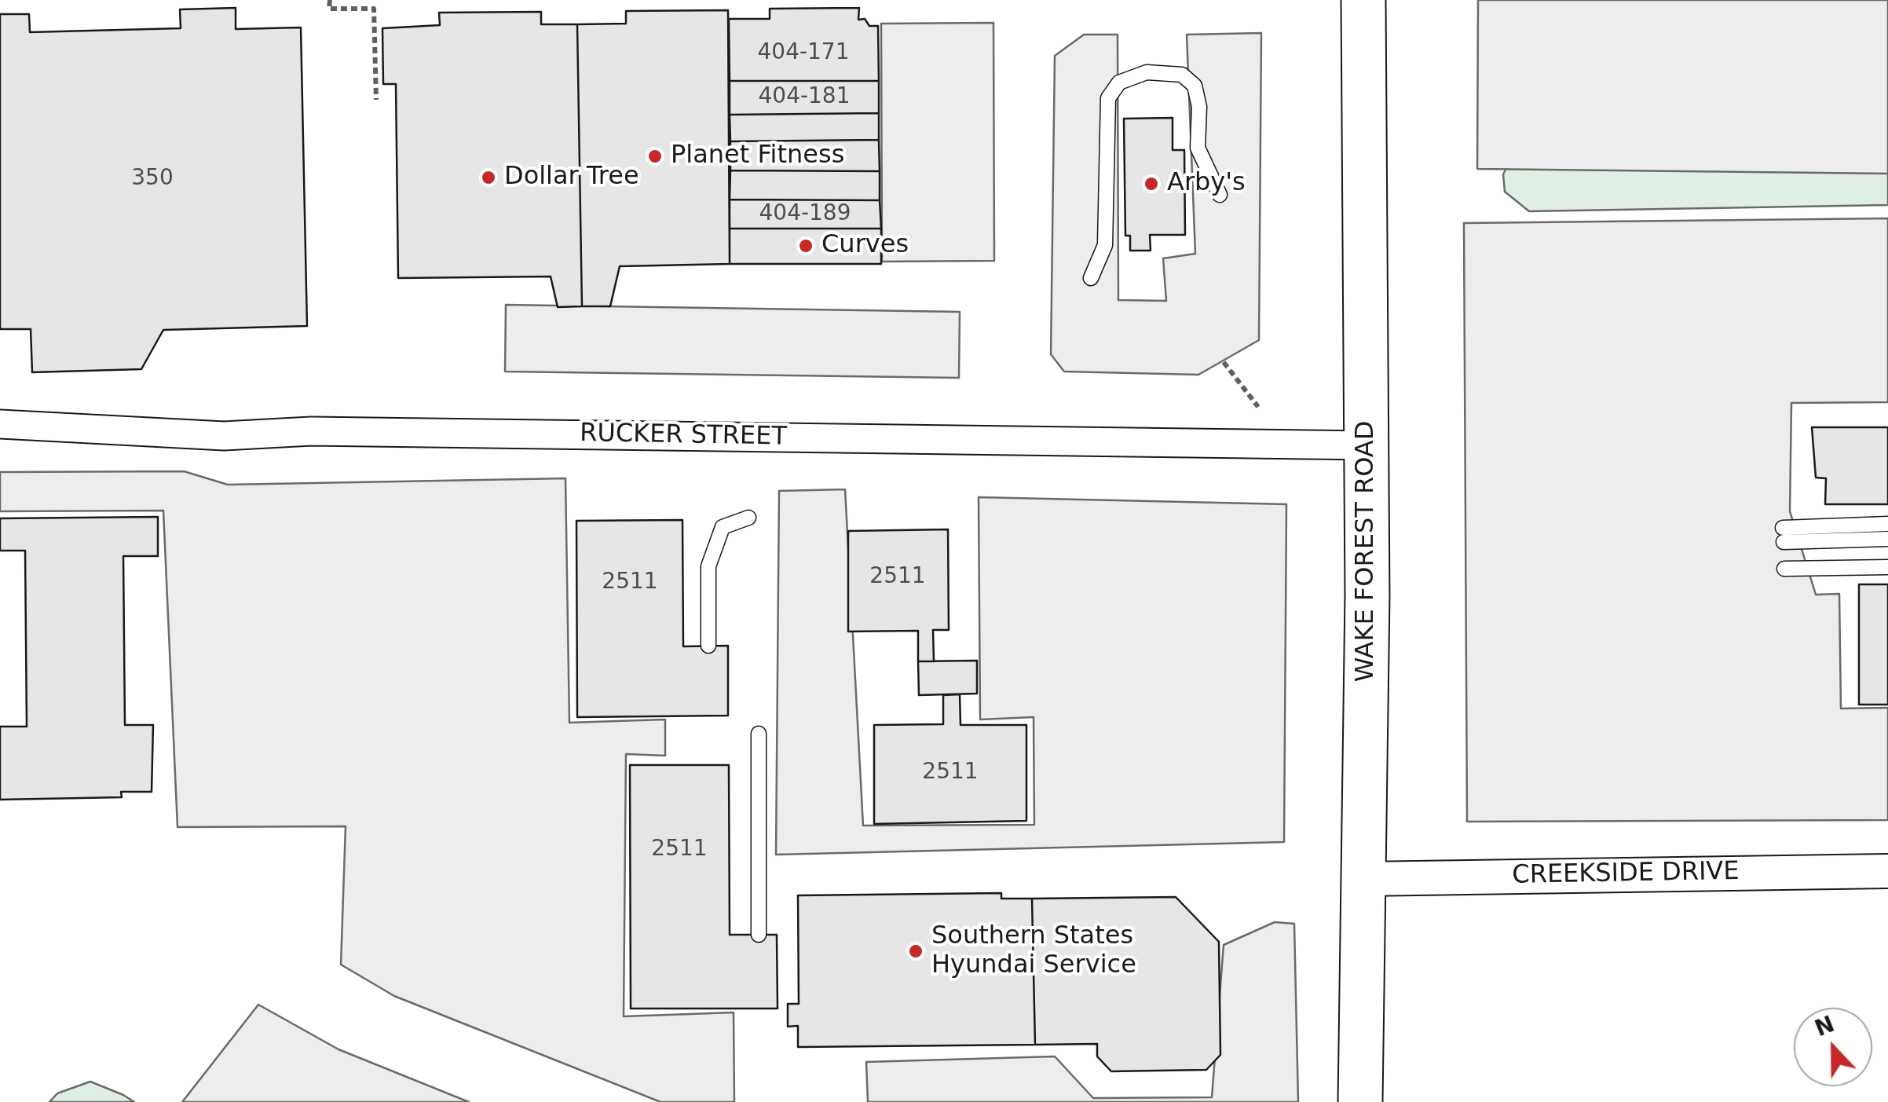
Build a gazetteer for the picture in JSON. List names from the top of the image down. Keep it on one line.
{"streets":{"main road":["WAKE FOREST ROAD"],"street":["RUCKER STREET","CREEKSIDE DRIVE"]},"crossings":[["RUCKER STREET","WAKE FOREST ROAD"],["WAKE FOREST ROAD","CREEKSIDE DRIVE"]],"places":["Planet Fitness","Dollar Tree","Arby's","Curves","Southern States Hyundai Service"],"house_numbers":["404-171","404-181","350","404-189","2511","2511","2511","2511"],"north":"top"}
